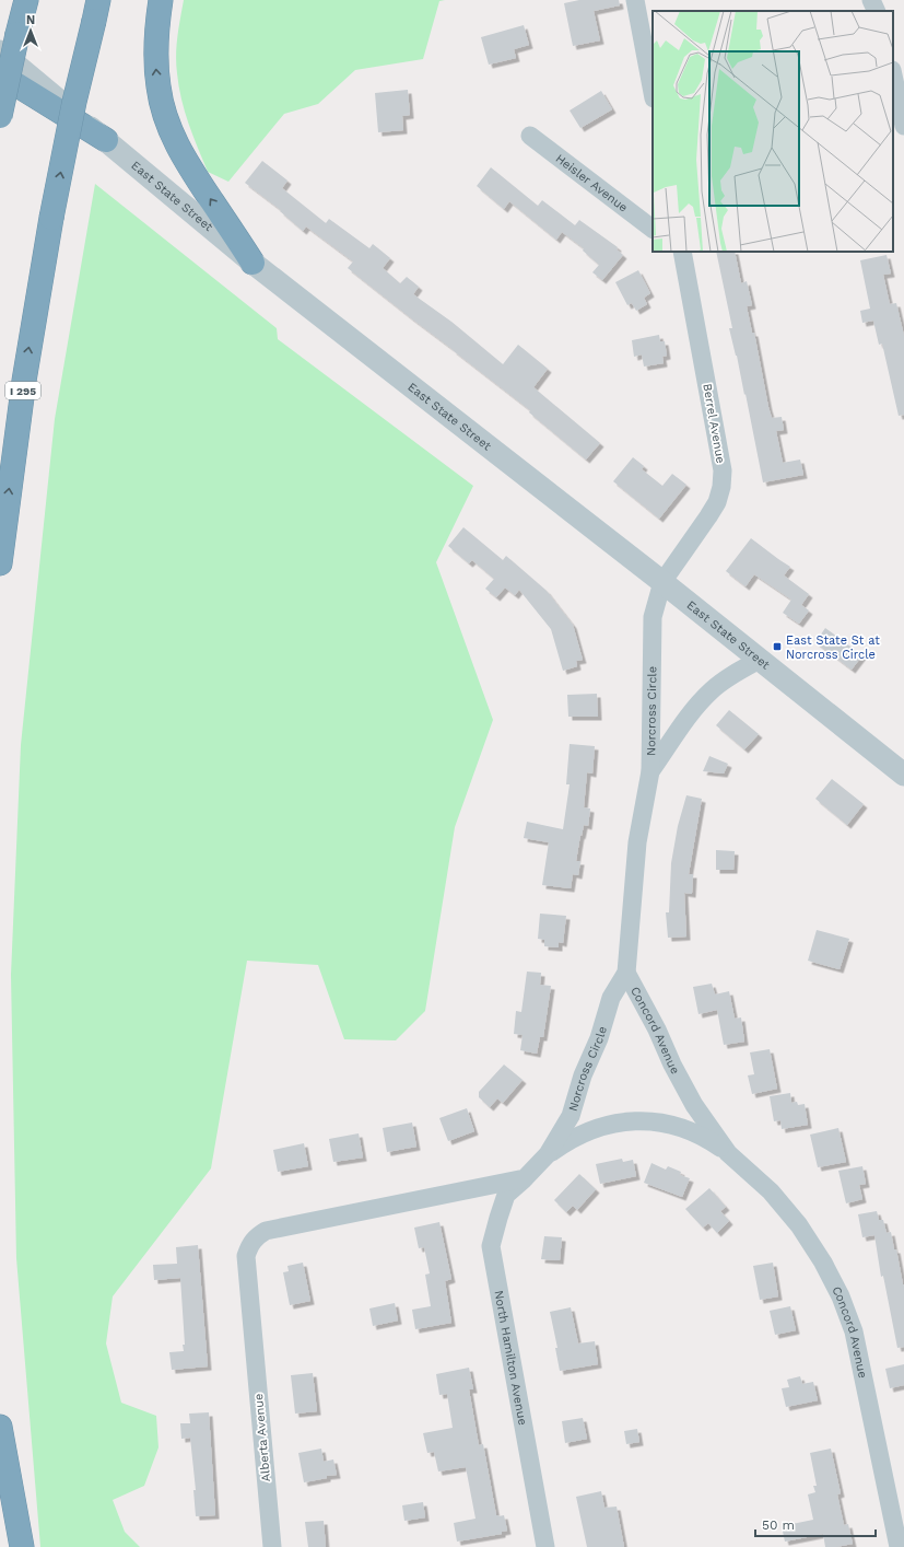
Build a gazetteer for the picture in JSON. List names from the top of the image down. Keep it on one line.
{"streets":{"highway":["I 295"],"street":["Heisler Avenue","East State Street","Berrel Avenue","Norcross Circle","Concord Avenue","North Hamilton Avenue","Alberta Avenue"]},"crossings":[["East State Street","Berrel Avenue"],["East State Street","Norcross Circle"],["Berrel Avenue","Norcross Circle"],["Norcross Circle","Concord Avenue"],["Norcross Circle","North Hamilton Avenue"],["Norcross Circle","Alberta Avenue"],["North Hamilton Avenue","Alberta Avenue"]],"places":{"transit":["East State St at Norcross Circle"]},"scale_bar":"50 m","north":"top"}
